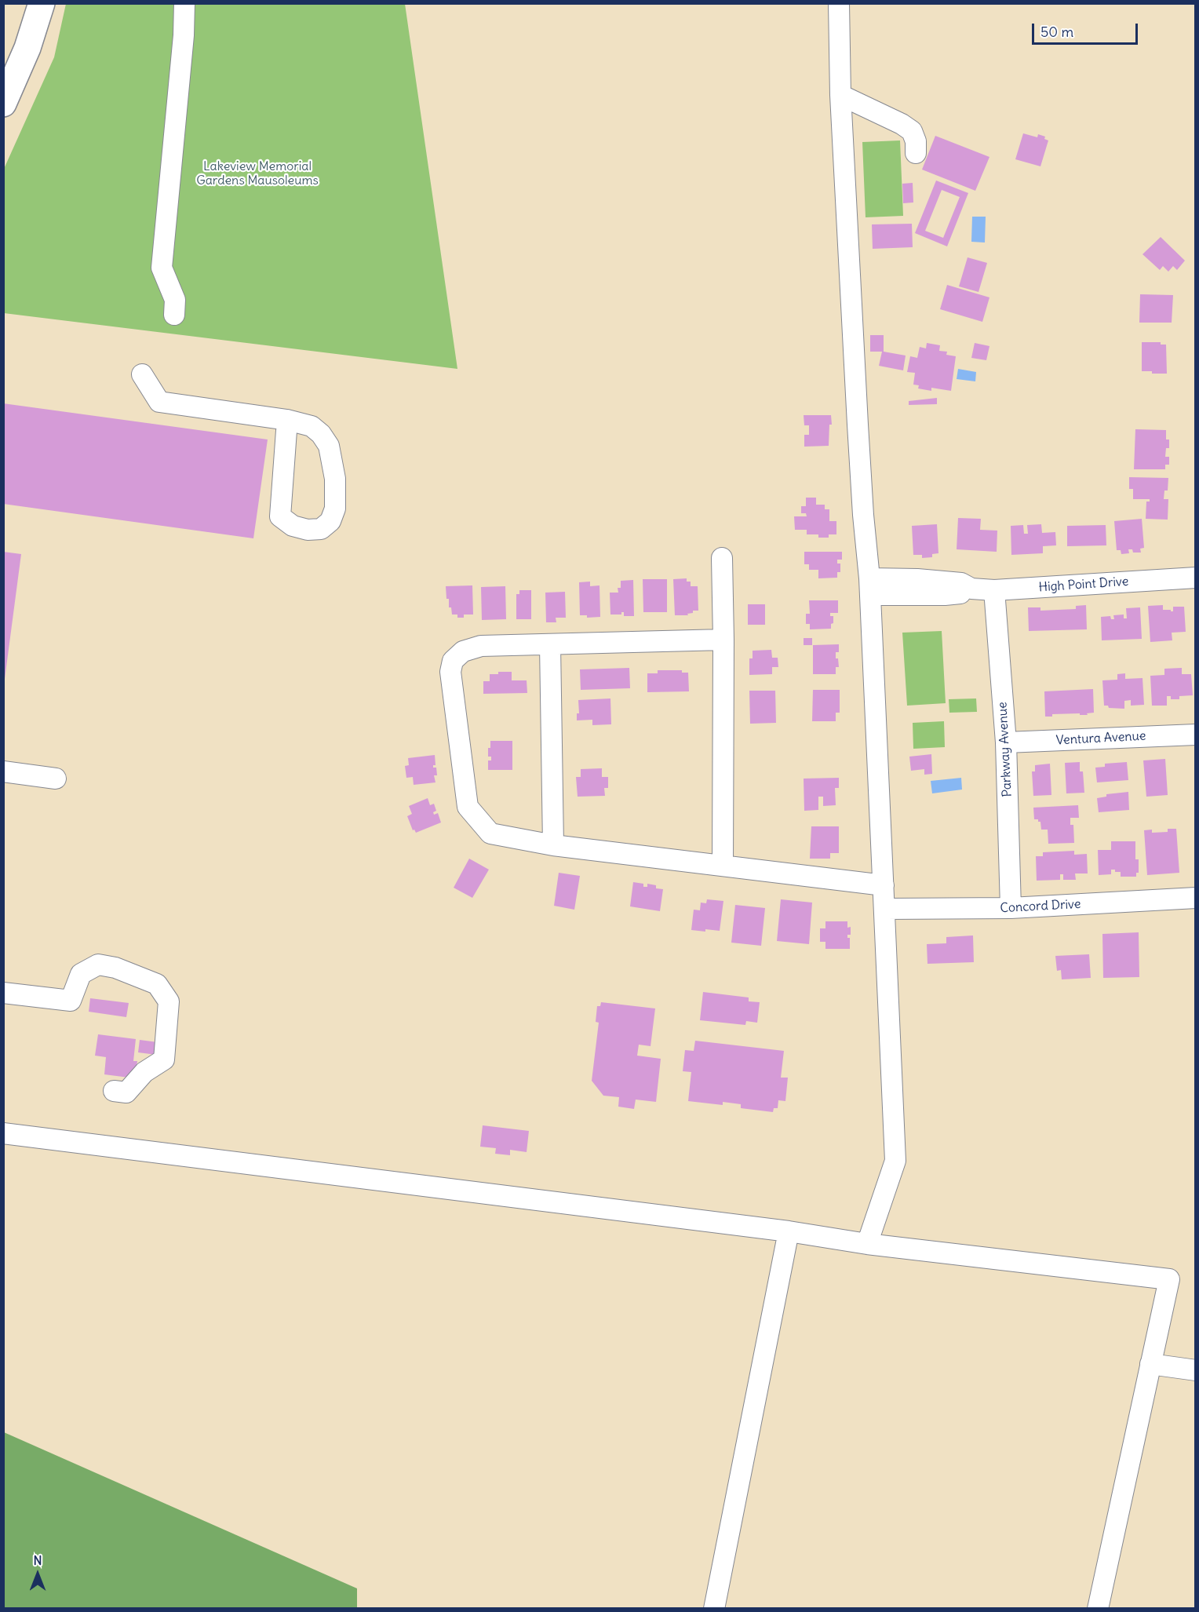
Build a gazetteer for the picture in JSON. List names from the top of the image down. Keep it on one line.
{"streets":{"street":["High Point Drive","Ventura Avenue","Parkway Avenue","Concord Drive"]},"crossings":[["High Point Drive","Parkway Avenue"],["Ventura Avenue","Parkway Avenue"],["Parkway Avenue","Concord Drive"]],"parks":["Lakeview Memorial Gardens Mausoleums"],"scale_bar":"50 m","north":"top"}
